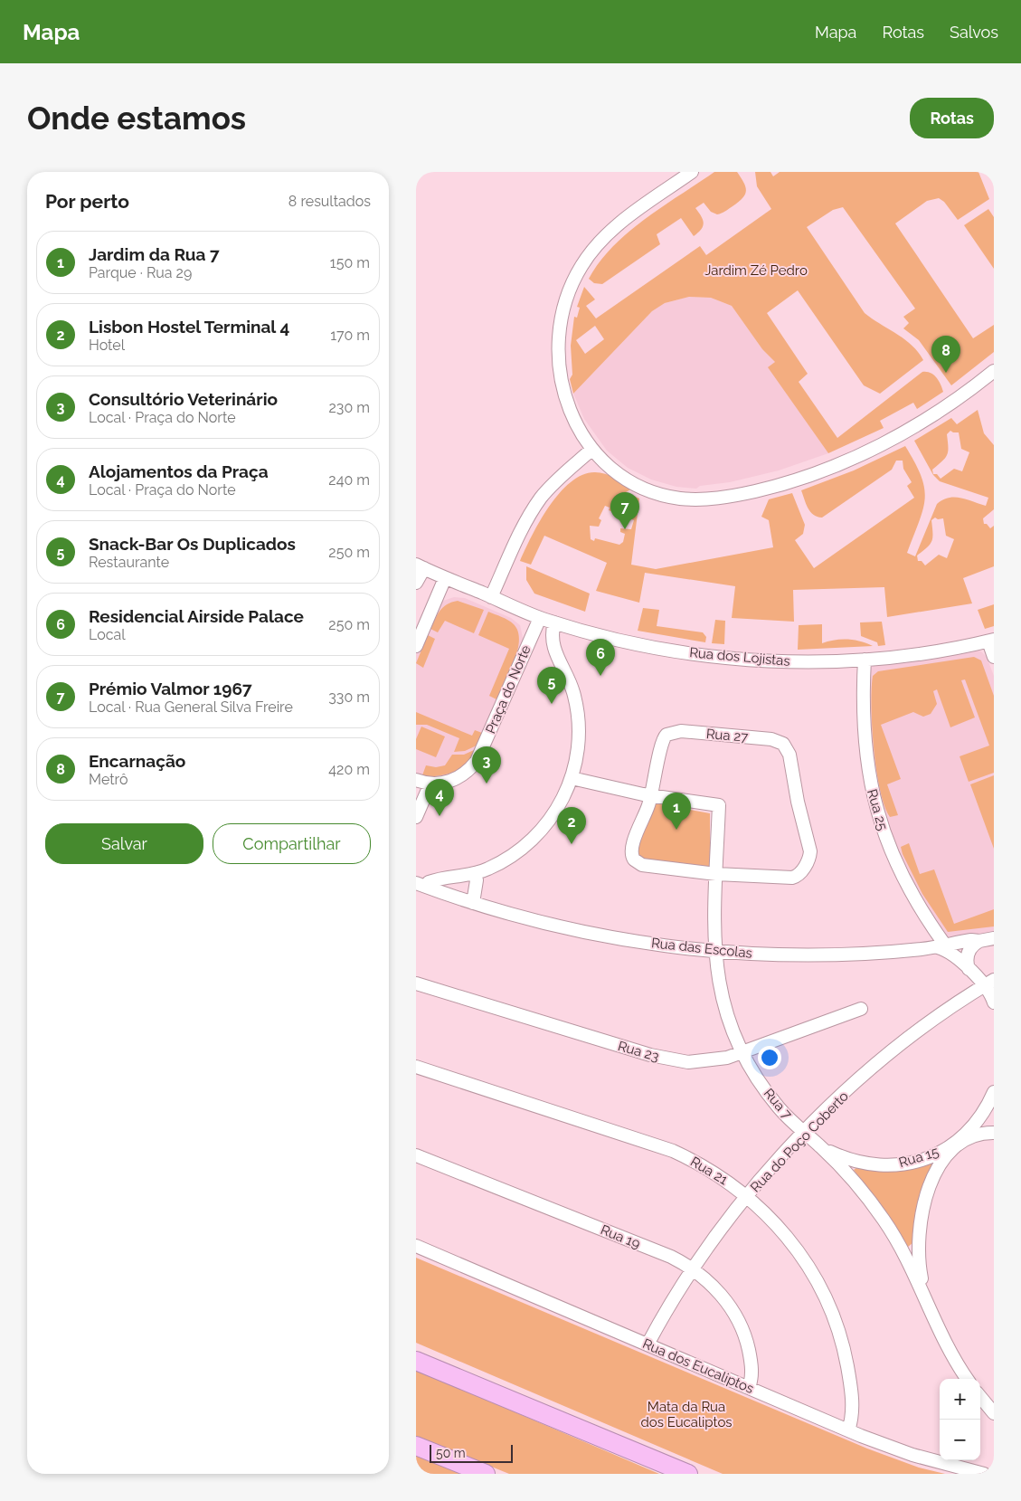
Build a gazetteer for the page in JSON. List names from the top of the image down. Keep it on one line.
{"streets":{"street":["Rua dos Lojistas","Praça do Norte","Rua 27","Rua 25","Rua das Escolas","Rua 23","Rua 7","Rua do Poço Coberto","Rua 15","Rua 21","Rua 19","Rua dos Eucaliptos"]},"crossings":[["Rua dos Lojistas","Praça do Norte"],["Rua dos Lojistas","Rua 25"],["Rua 27","Rua 7"],["Rua 25","Rua das Escolas"],["Rua das Escolas","Rua 7"],["Rua 23","Rua 7"],["Rua 7","Rua do Poço Coberto"],["Rua 7","Rua 15"],["Rua do Poço Coberto","Rua 21"],["Rua do Poço Coberto","Rua 19"],["Rua do Poço Coberto","Rua dos Eucaliptos"],["Rua 21","Rua dos Eucaliptos"],["Rua 19","Rua dos Eucaliptos"]],"parks":["Jardim Zé Pedro","Mata da Rua dos Eucaliptos"],"scale_bar":"50 m","page":{"header":"Mapa","nav":["Mapa","Rotas","Salvos"],"buttons":["Rotas",["Salvar","Compartilhar"]],"title":"Onde estamos","heading":["Por perto","8 resultados"],"list":[{"mark":"1","name":"Jardim da Rua 7","note":"Parque · Rua 29","value":"150 m"},{"mark":"2","name":"Lisbon Hostel Terminal 4","note":"Hotel","value":"170 m"},{"mark":"3","name":"Consultório Veterinário","note":"Local · Praça do Norte","value":"230 m"},{"mark":"4","name":"Alojamentos da Praça","note":"Local · Praça do Norte","value":"240 m"},{"mark":"5","name":"Snack-Bar Os Duplicados","note":"Restaurante","value":"250 m"},{"mark":"6","name":"Residencial Airside Palace","note":"Local","value":"250 m"},{"mark":"7","name":"Prémio Valmor 1967","note":"Local · Rua General Silva Freire","value":"330 m"},{"mark":"8","name":"Encarnação","note":"Metrô","value":"420 m"}],"pins":["8","7","6","5","3","4","1","2"],"map_buttons":["+","−"],"scale":"50 m"}}
